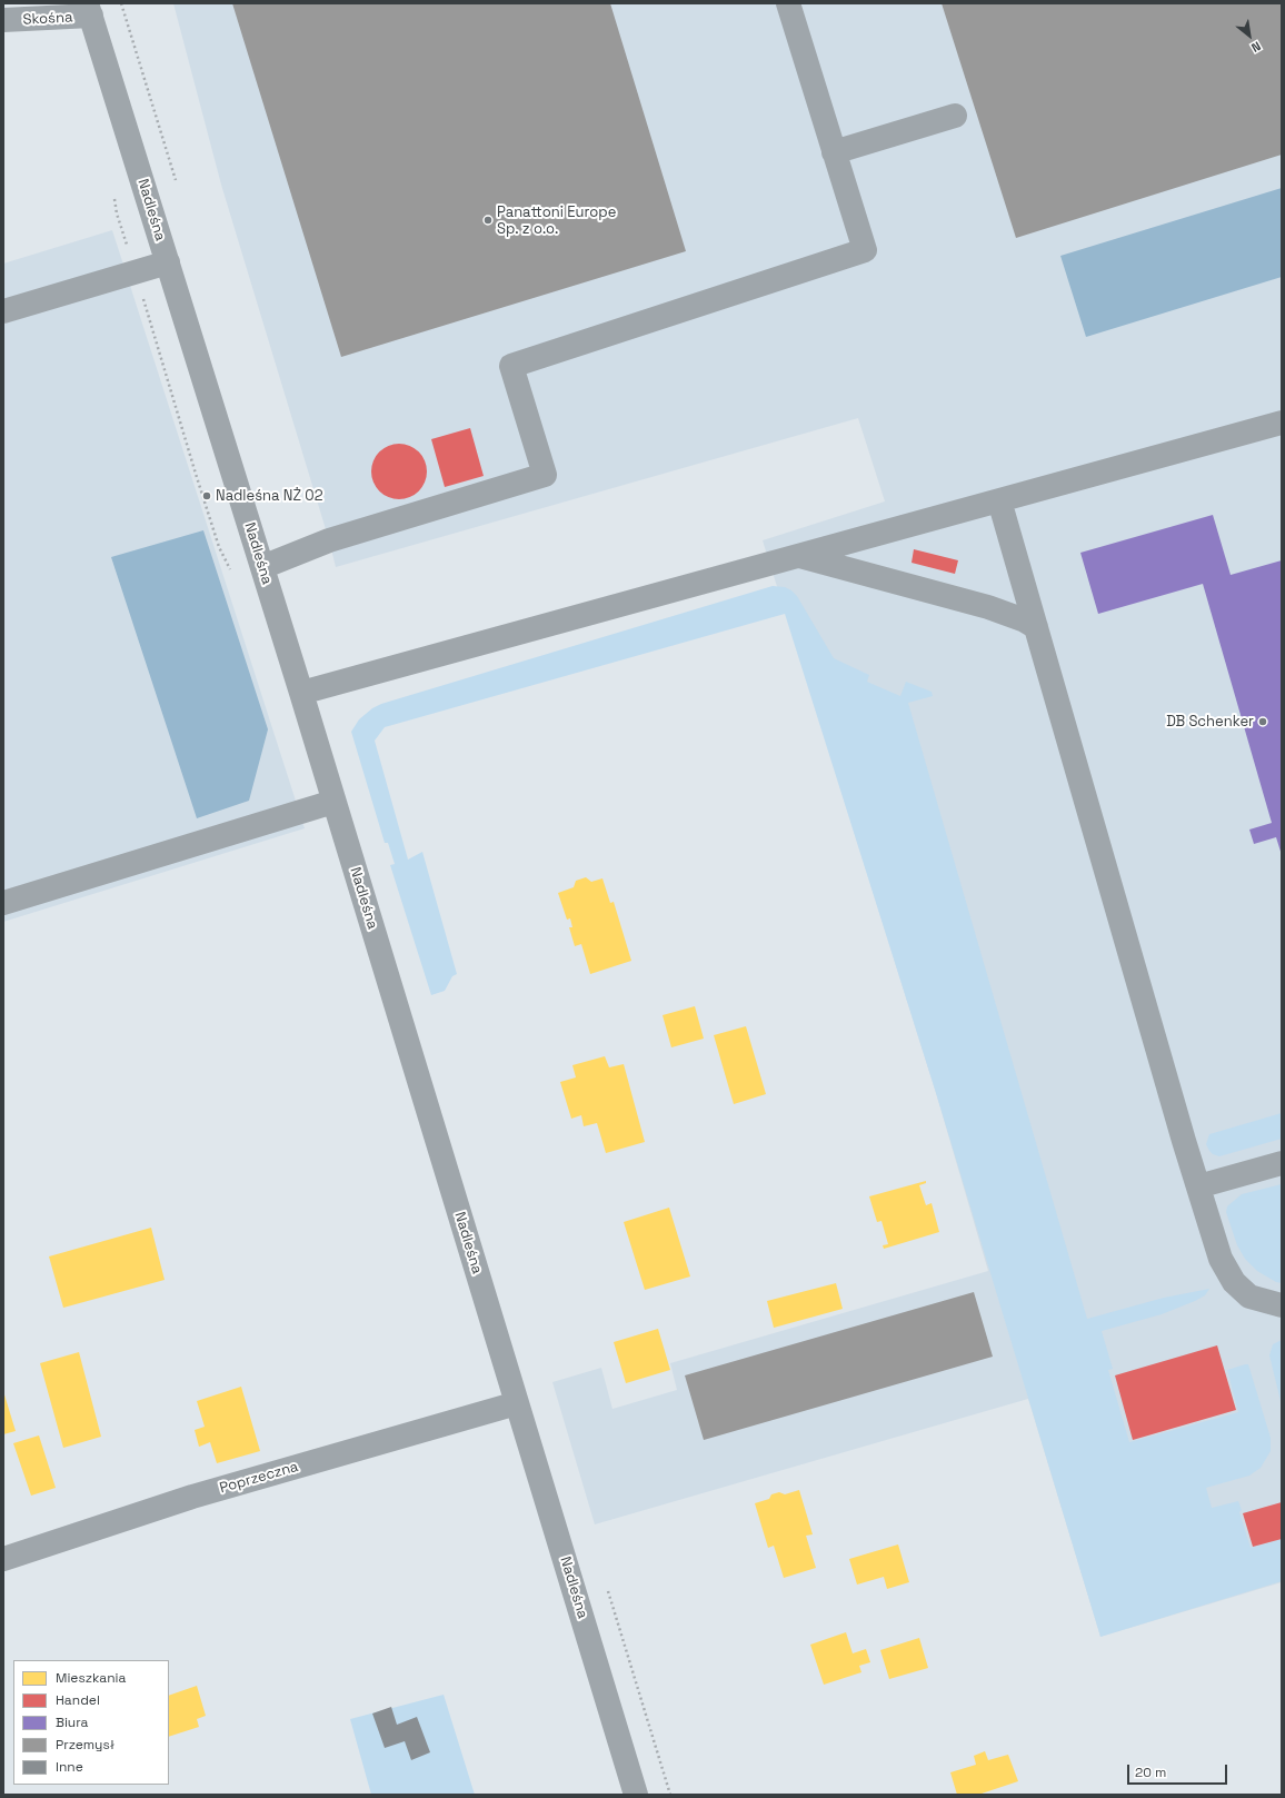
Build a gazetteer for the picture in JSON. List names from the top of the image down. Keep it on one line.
{"streets":{"street":["Skośna","Nadleśna","Poprzeczna"]},"crossings":[["Skośna","Nadleśna"],["Nadleśna","Poprzeczna"]],"places":["Panattoni Europe Sp. z o.o.","Nadleśna NŻ 02","DB Schenker"],"legend":["Mieszkania","Handel","Biura","Przemysł","Inne"],"scale_bar":"20 m","north":"bottom right"}
